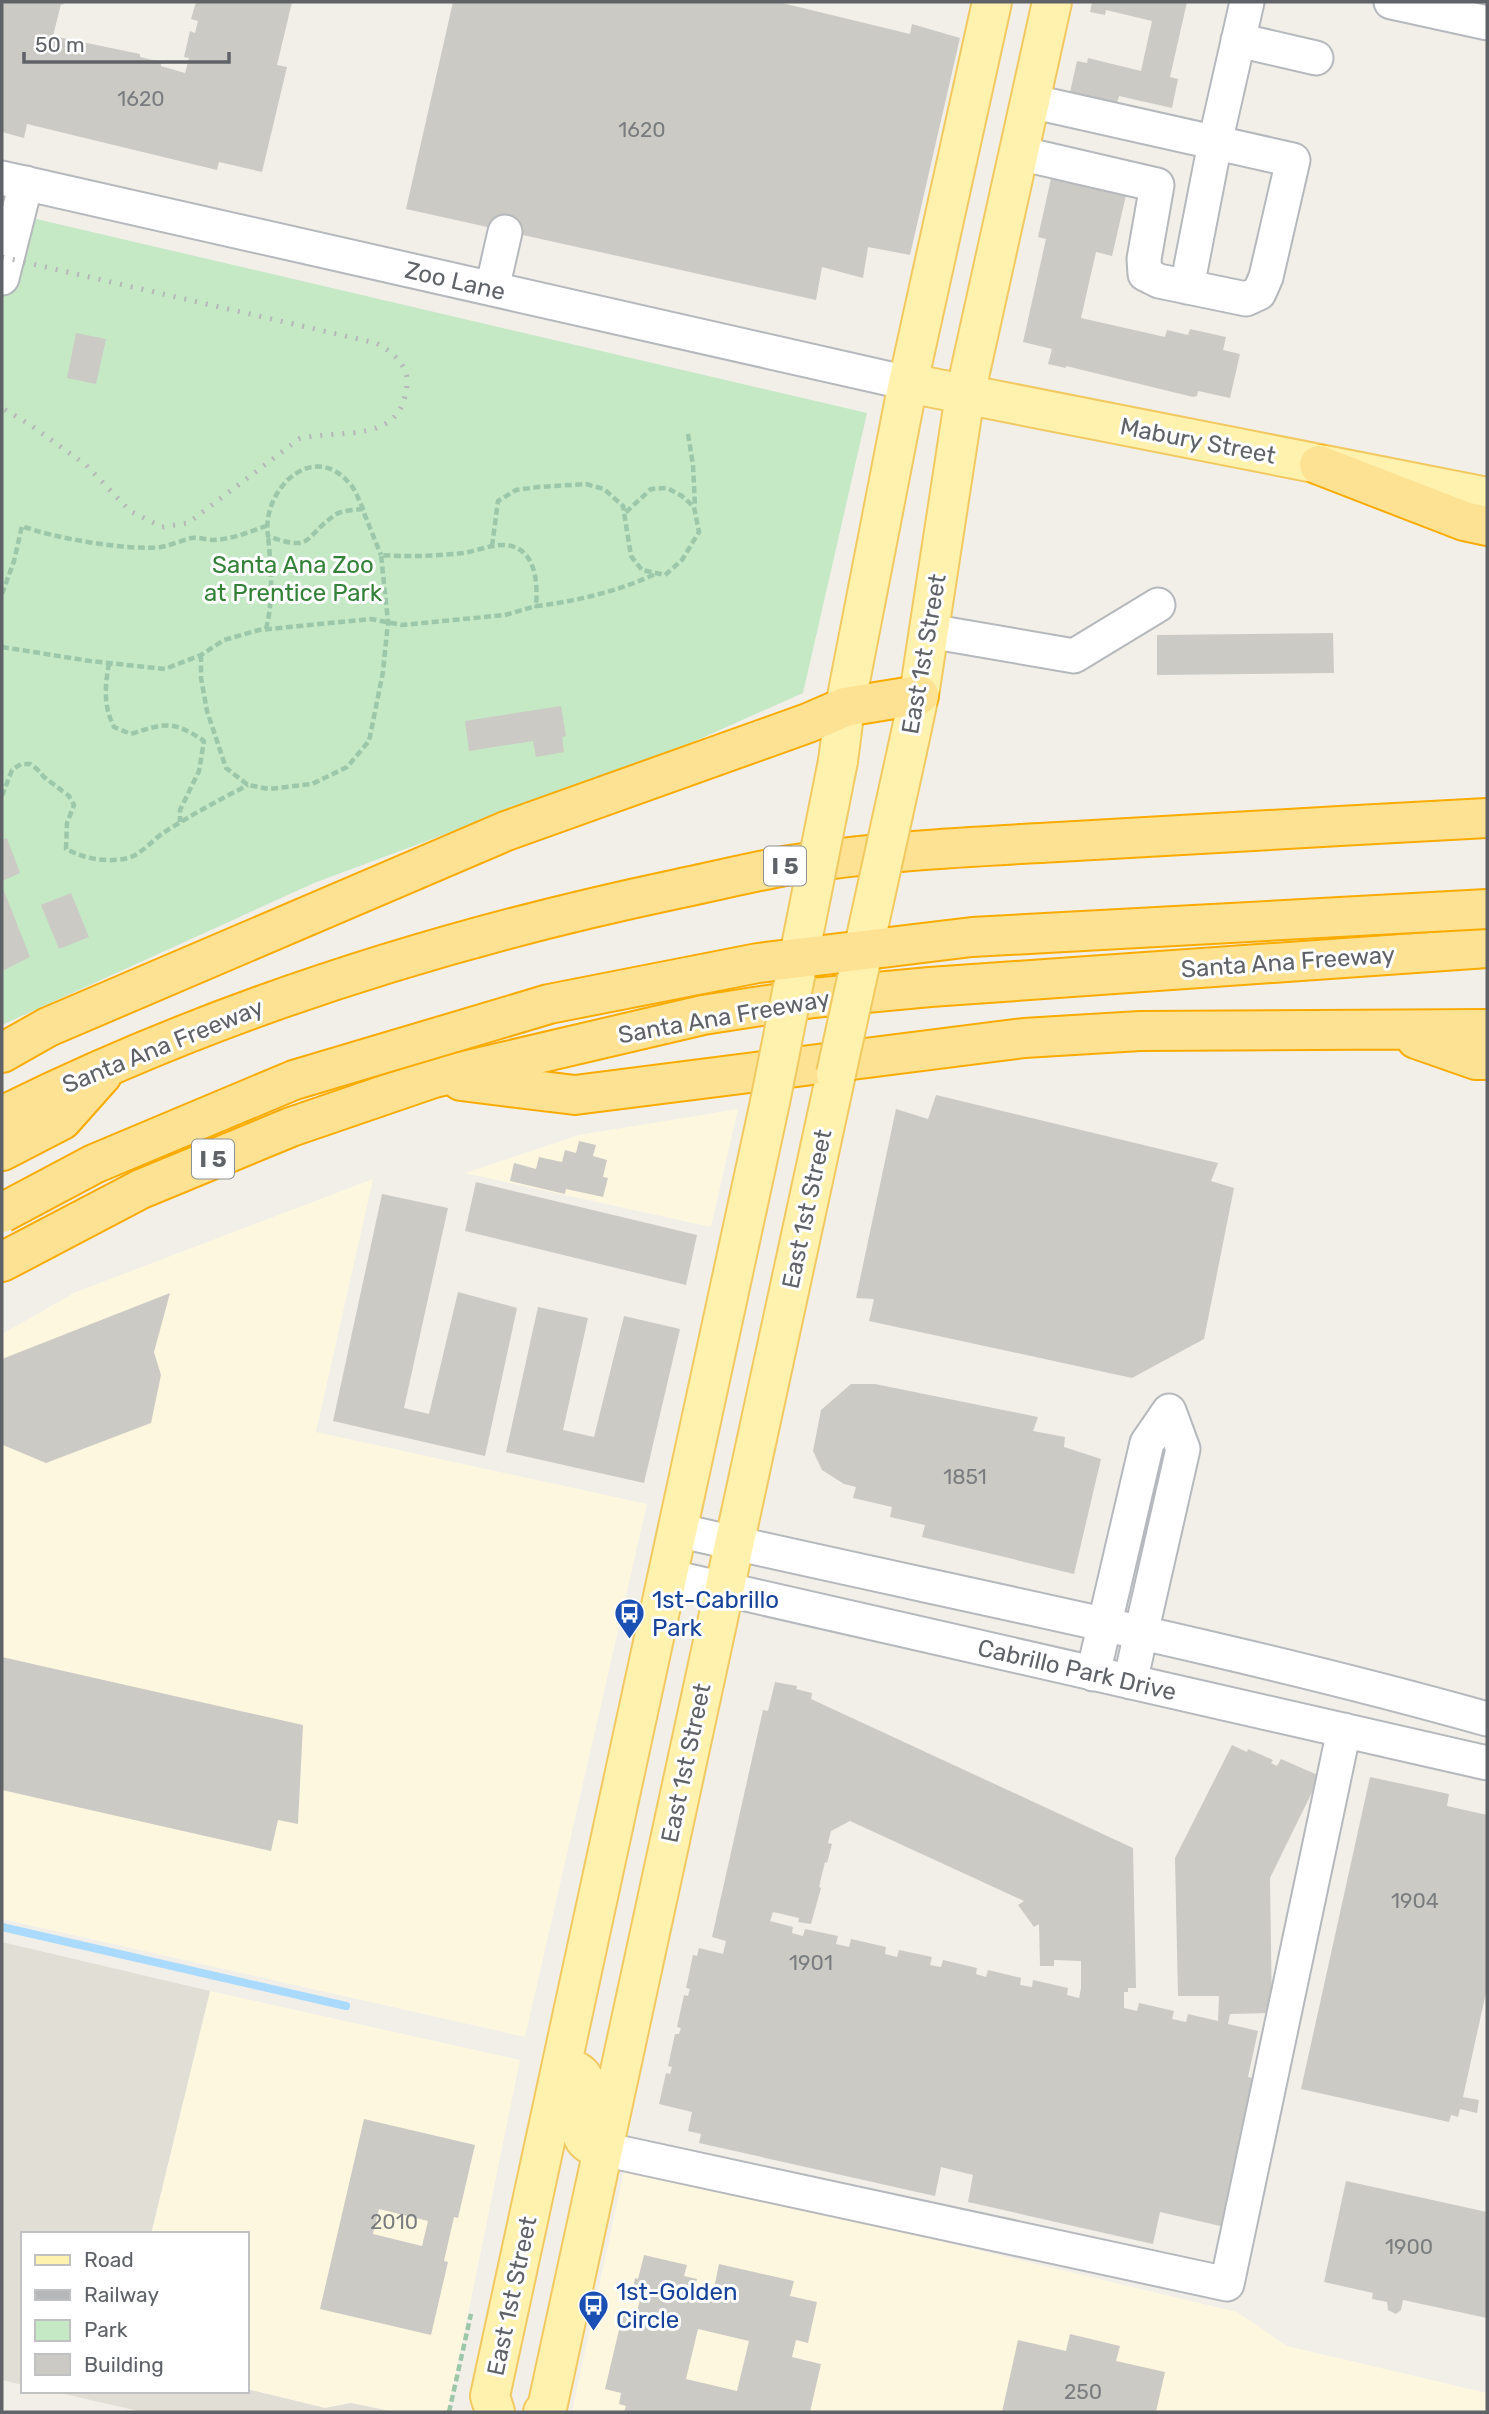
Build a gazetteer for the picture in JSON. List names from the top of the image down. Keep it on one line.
{"streets":{"highway":["I 5","Santa Ana Freeway"],"main road":["Mabury Street","East 1st Street"],"street":["Zoo Lane","Cabrillo Park Drive"]},"crossings":[["Zoo Lane","Mabury Street"],["Zoo Lane","East 1st Street"],["Mabury Street","East 1st Street"],["East 1st Street","Cabrillo Park Drive"]],"parks":["Santa Ana Zoo at Prentice Park"],"places":{"bus stop":["1st-Cabrillo Park","1st-Golden Circle"]},"house_numbers":["1620","1620","1851","1904","1901","2010","1900","250"],"legend":["Road","Railway","Park","Building"],"scale_bar":"50 m"}
